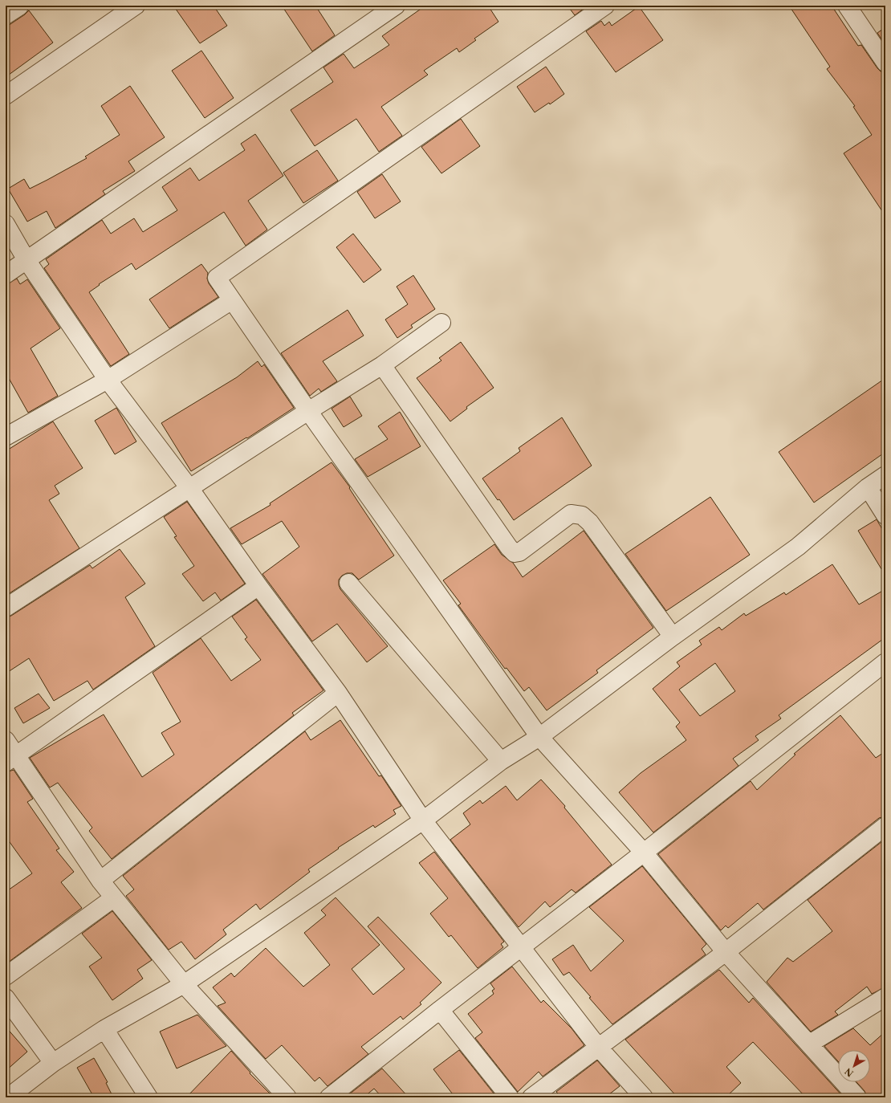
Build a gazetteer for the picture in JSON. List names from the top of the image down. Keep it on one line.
{"north":"bottom left"}
